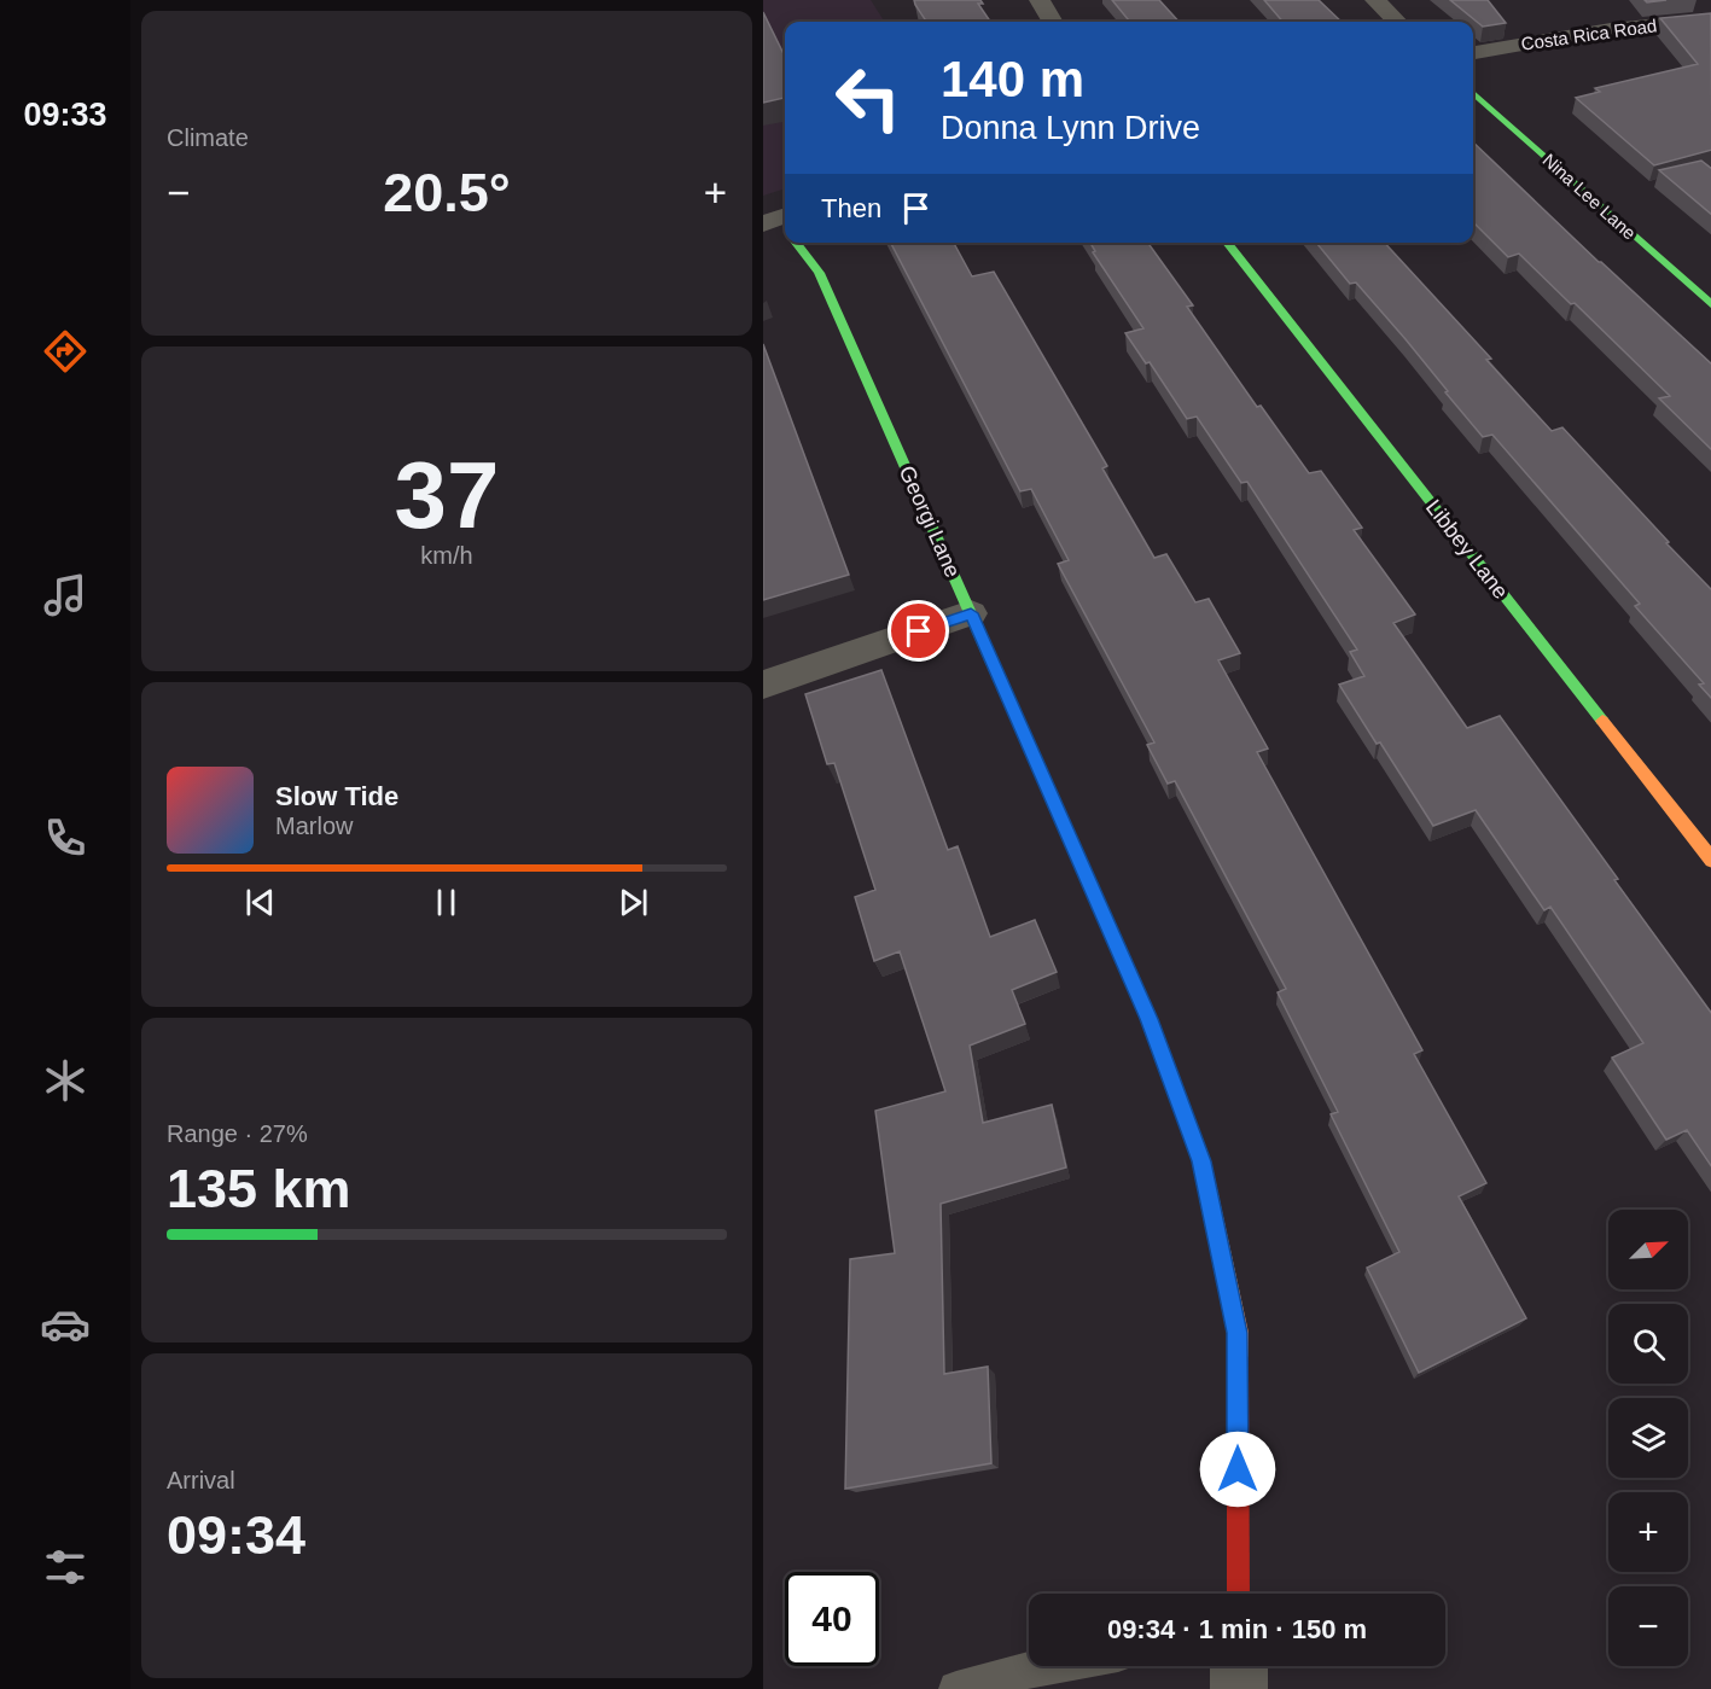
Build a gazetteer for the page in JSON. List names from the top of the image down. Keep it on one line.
{"streets":{"street":["Costa Rica Road","Nina Lee Lane","Georgi Lane","Libbey Lane"]},"north":"top right","page":{"tabs":"09:33","tile":["Climate",["37","km/h"],["Range · 27%","135 km"],["Arrival","09:34"]],"turn":["140 m","Donna Lynn Drive"],"heat":["−","20.5°","+"],"then":"Then","song":["Slow Tide","Marlow"],"map_buttons":["+","−"],"limit":"40","trip":"09:34 · 1 min · 150 m"}}
